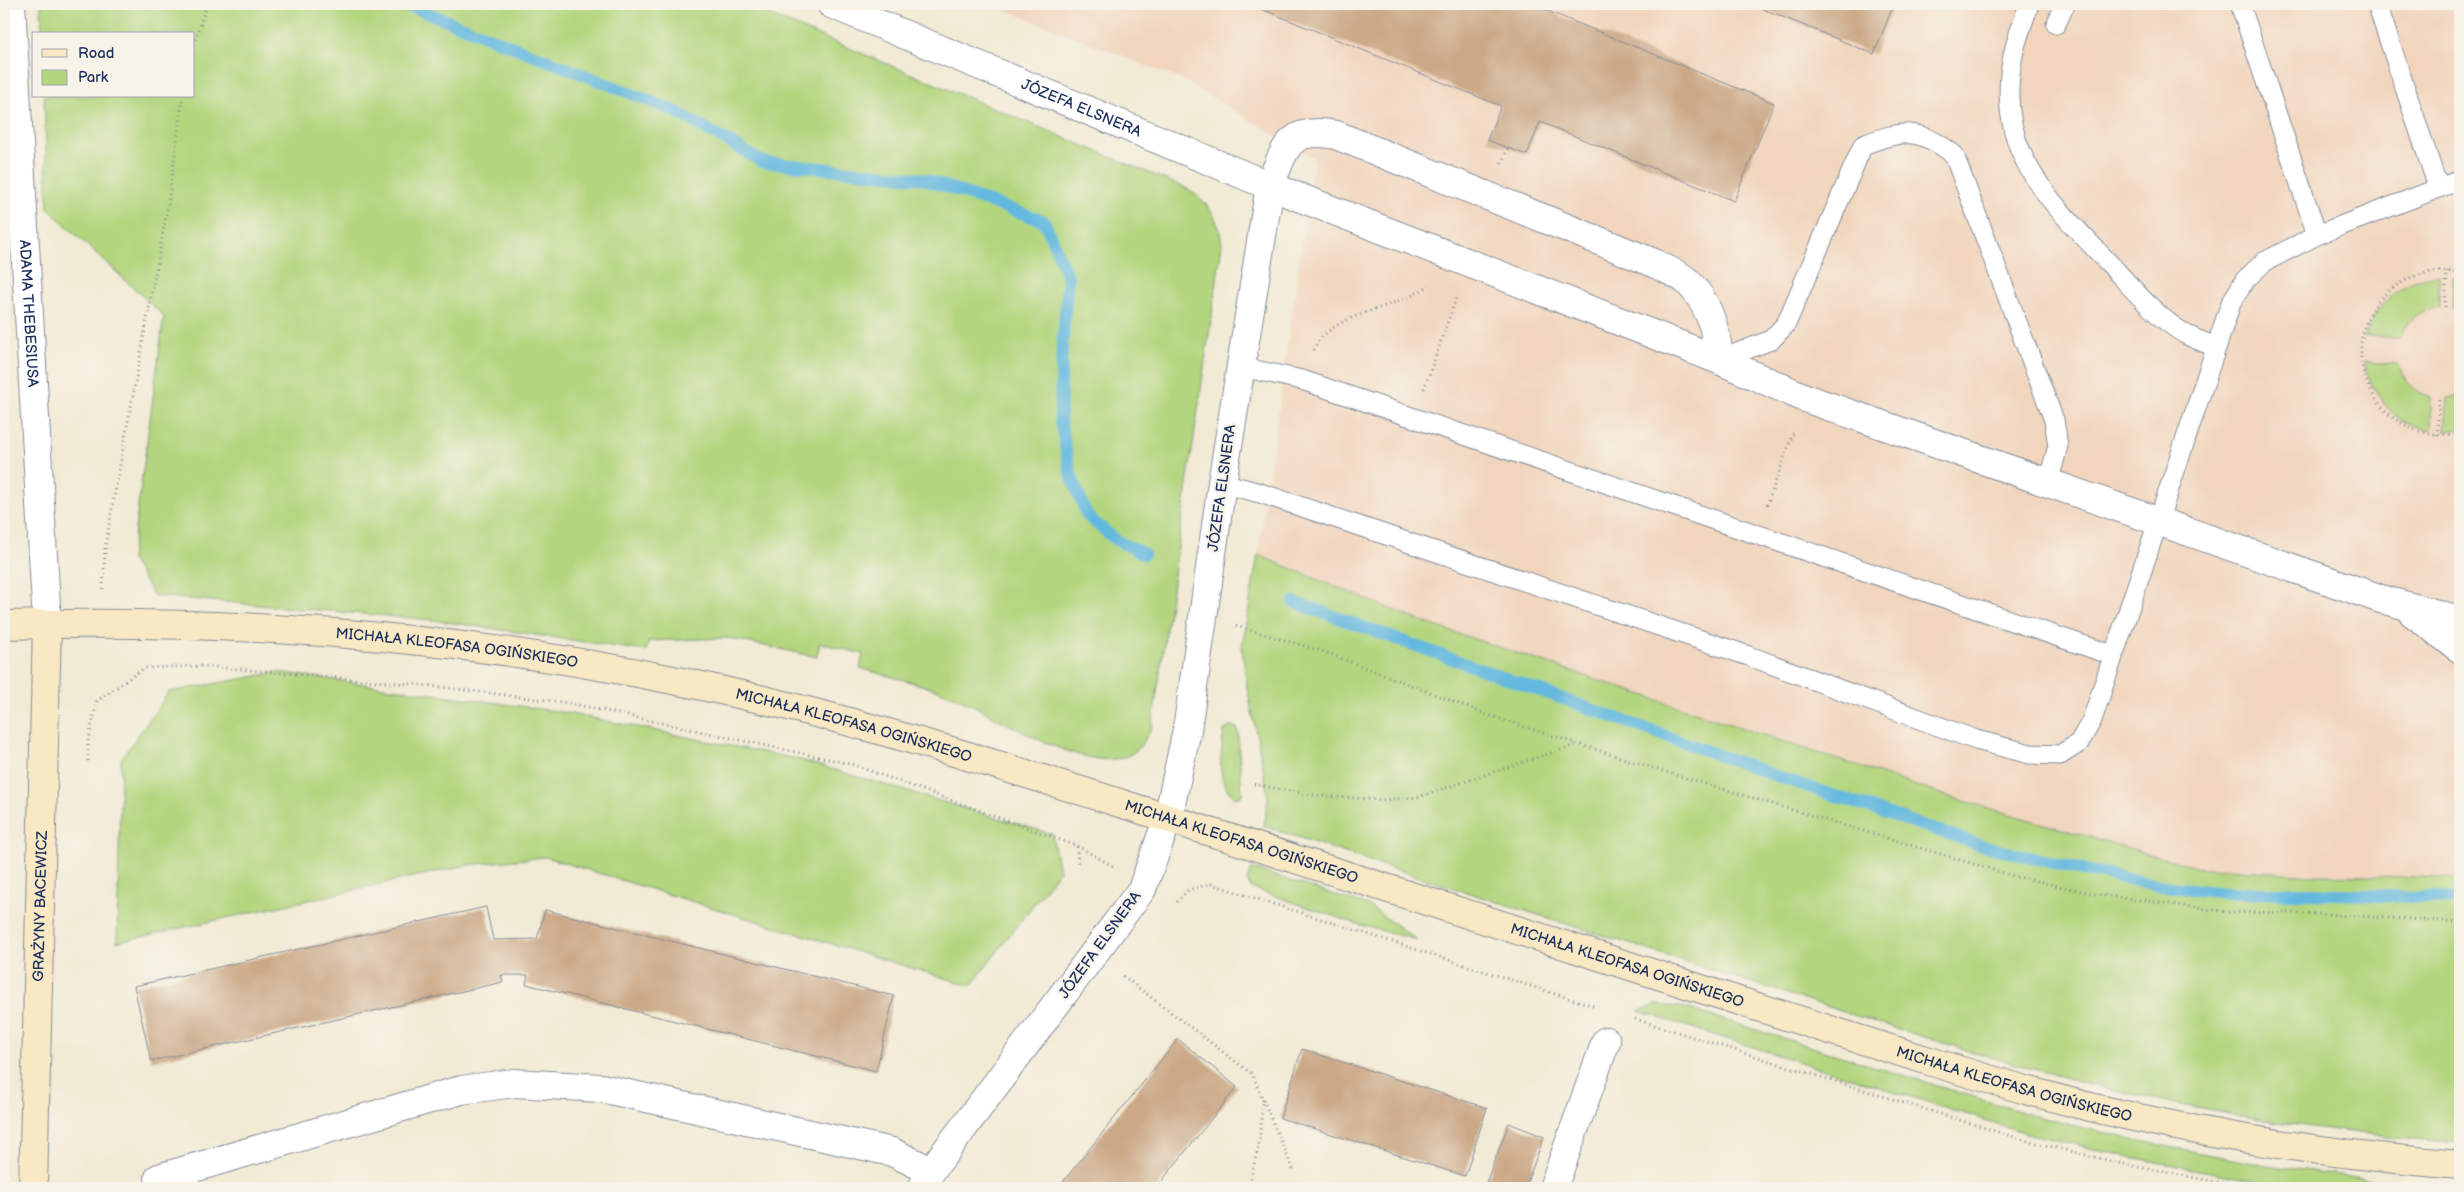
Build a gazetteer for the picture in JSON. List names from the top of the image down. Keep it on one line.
{"streets":{"street":["JÓZEFA ELSNERA","ADAMA THEBESIUSA","MICHAŁA KLEOFASA OGIŃSKIEGO","GRAŻYNY BACEWICZ"]},"crossings":[["JÓZEFA ELSNERA","MICHAŁA KLEOFASA OGIŃSKIEGO"],["ADAMA THEBESIUSA","MICHAŁA KLEOFASA OGIŃSKIEGO"],["ADAMA THEBESIUSA","GRAŻYNY BACEWICZ"],["MICHAŁA KLEOFASA OGIŃSKIEGO","GRAŻYNY BACEWICZ"]],"legend":["Road","Park"]}
